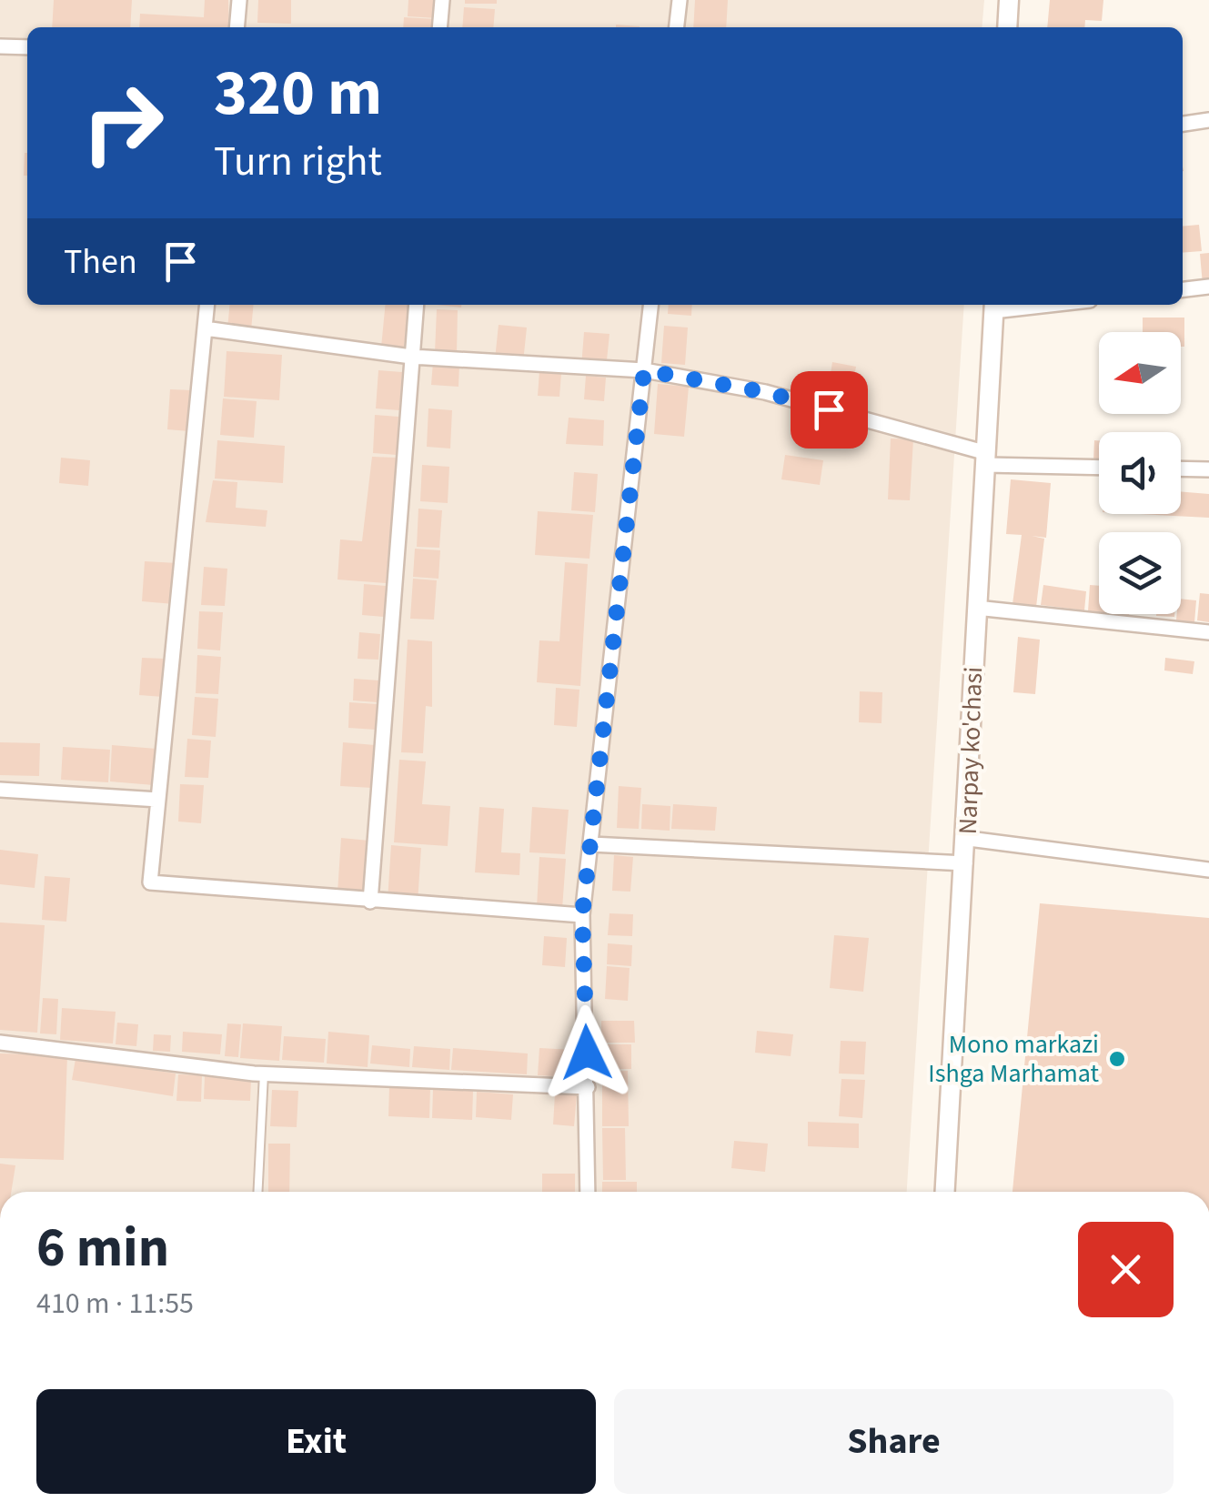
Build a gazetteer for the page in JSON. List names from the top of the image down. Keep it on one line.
{"streets":{"main road":["Narpay ko'chasi"]},"places":["Mono markazi Ishga Marhamat"],"north":"left","page":{"turn":["320 m","Turn right"],"then":"Then","heading":["6 min","410 m · 11:55"],"buttons":["Exit","Share"]}}
